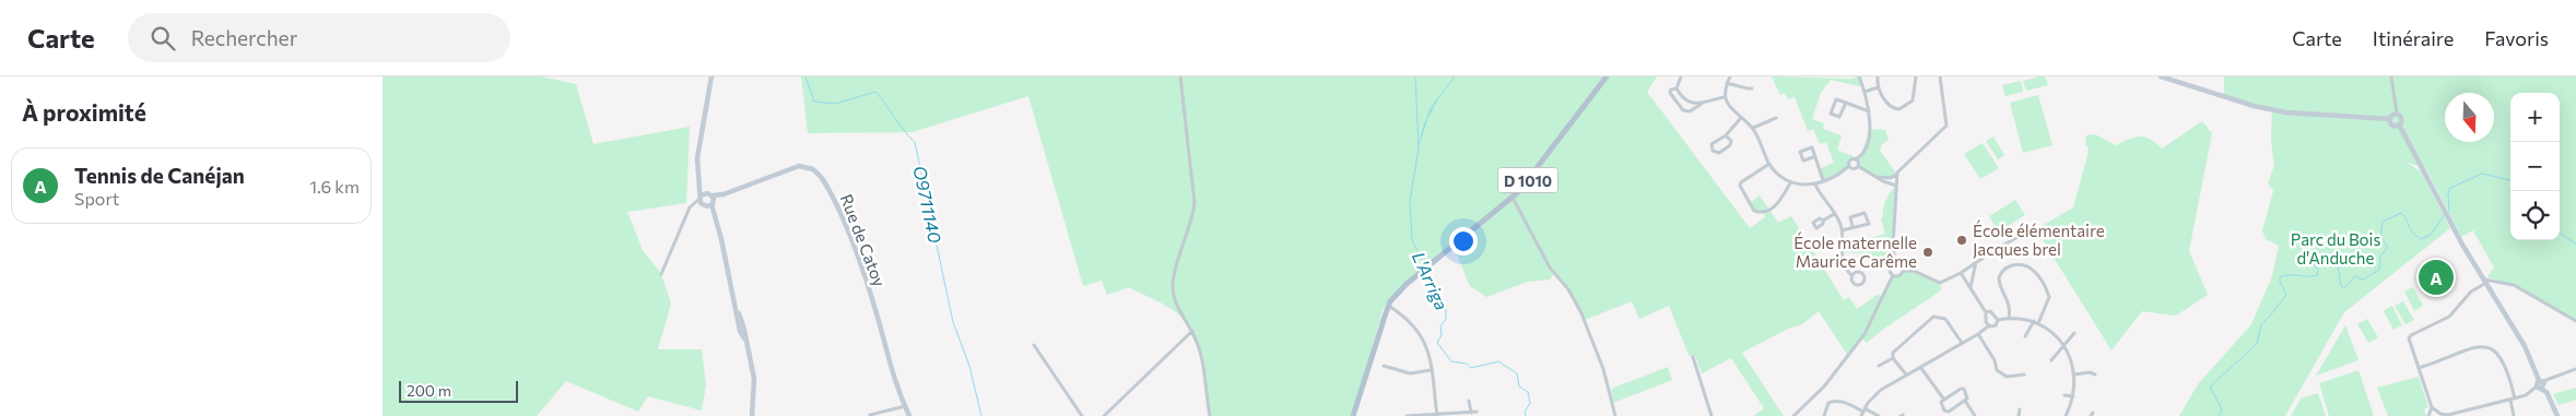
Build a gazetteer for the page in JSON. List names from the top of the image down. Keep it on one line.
{"streets":{"main road":["D 1010"],"street":["Rue de Catoy"]},"water":["O9711140","L'Arriga"],"parks":["Parc du Bois d'Anduche"],"places":["École élémentaire Jacques brel","École maternelle Maurice Carême"],"scale_bar":"200 m","north":"bottom","page":{"header":"Carte","search":"Rechercher","nav":["Carte","Itinéraire","Favoris"],"heading":"À proximité","map_buttons":["+","−"],"list":[{"mark":"A","name":"Tennis de Canéjan","note":"Sport","value":"1.6 km"}],"pins":"A","scale":"200 m"}}
